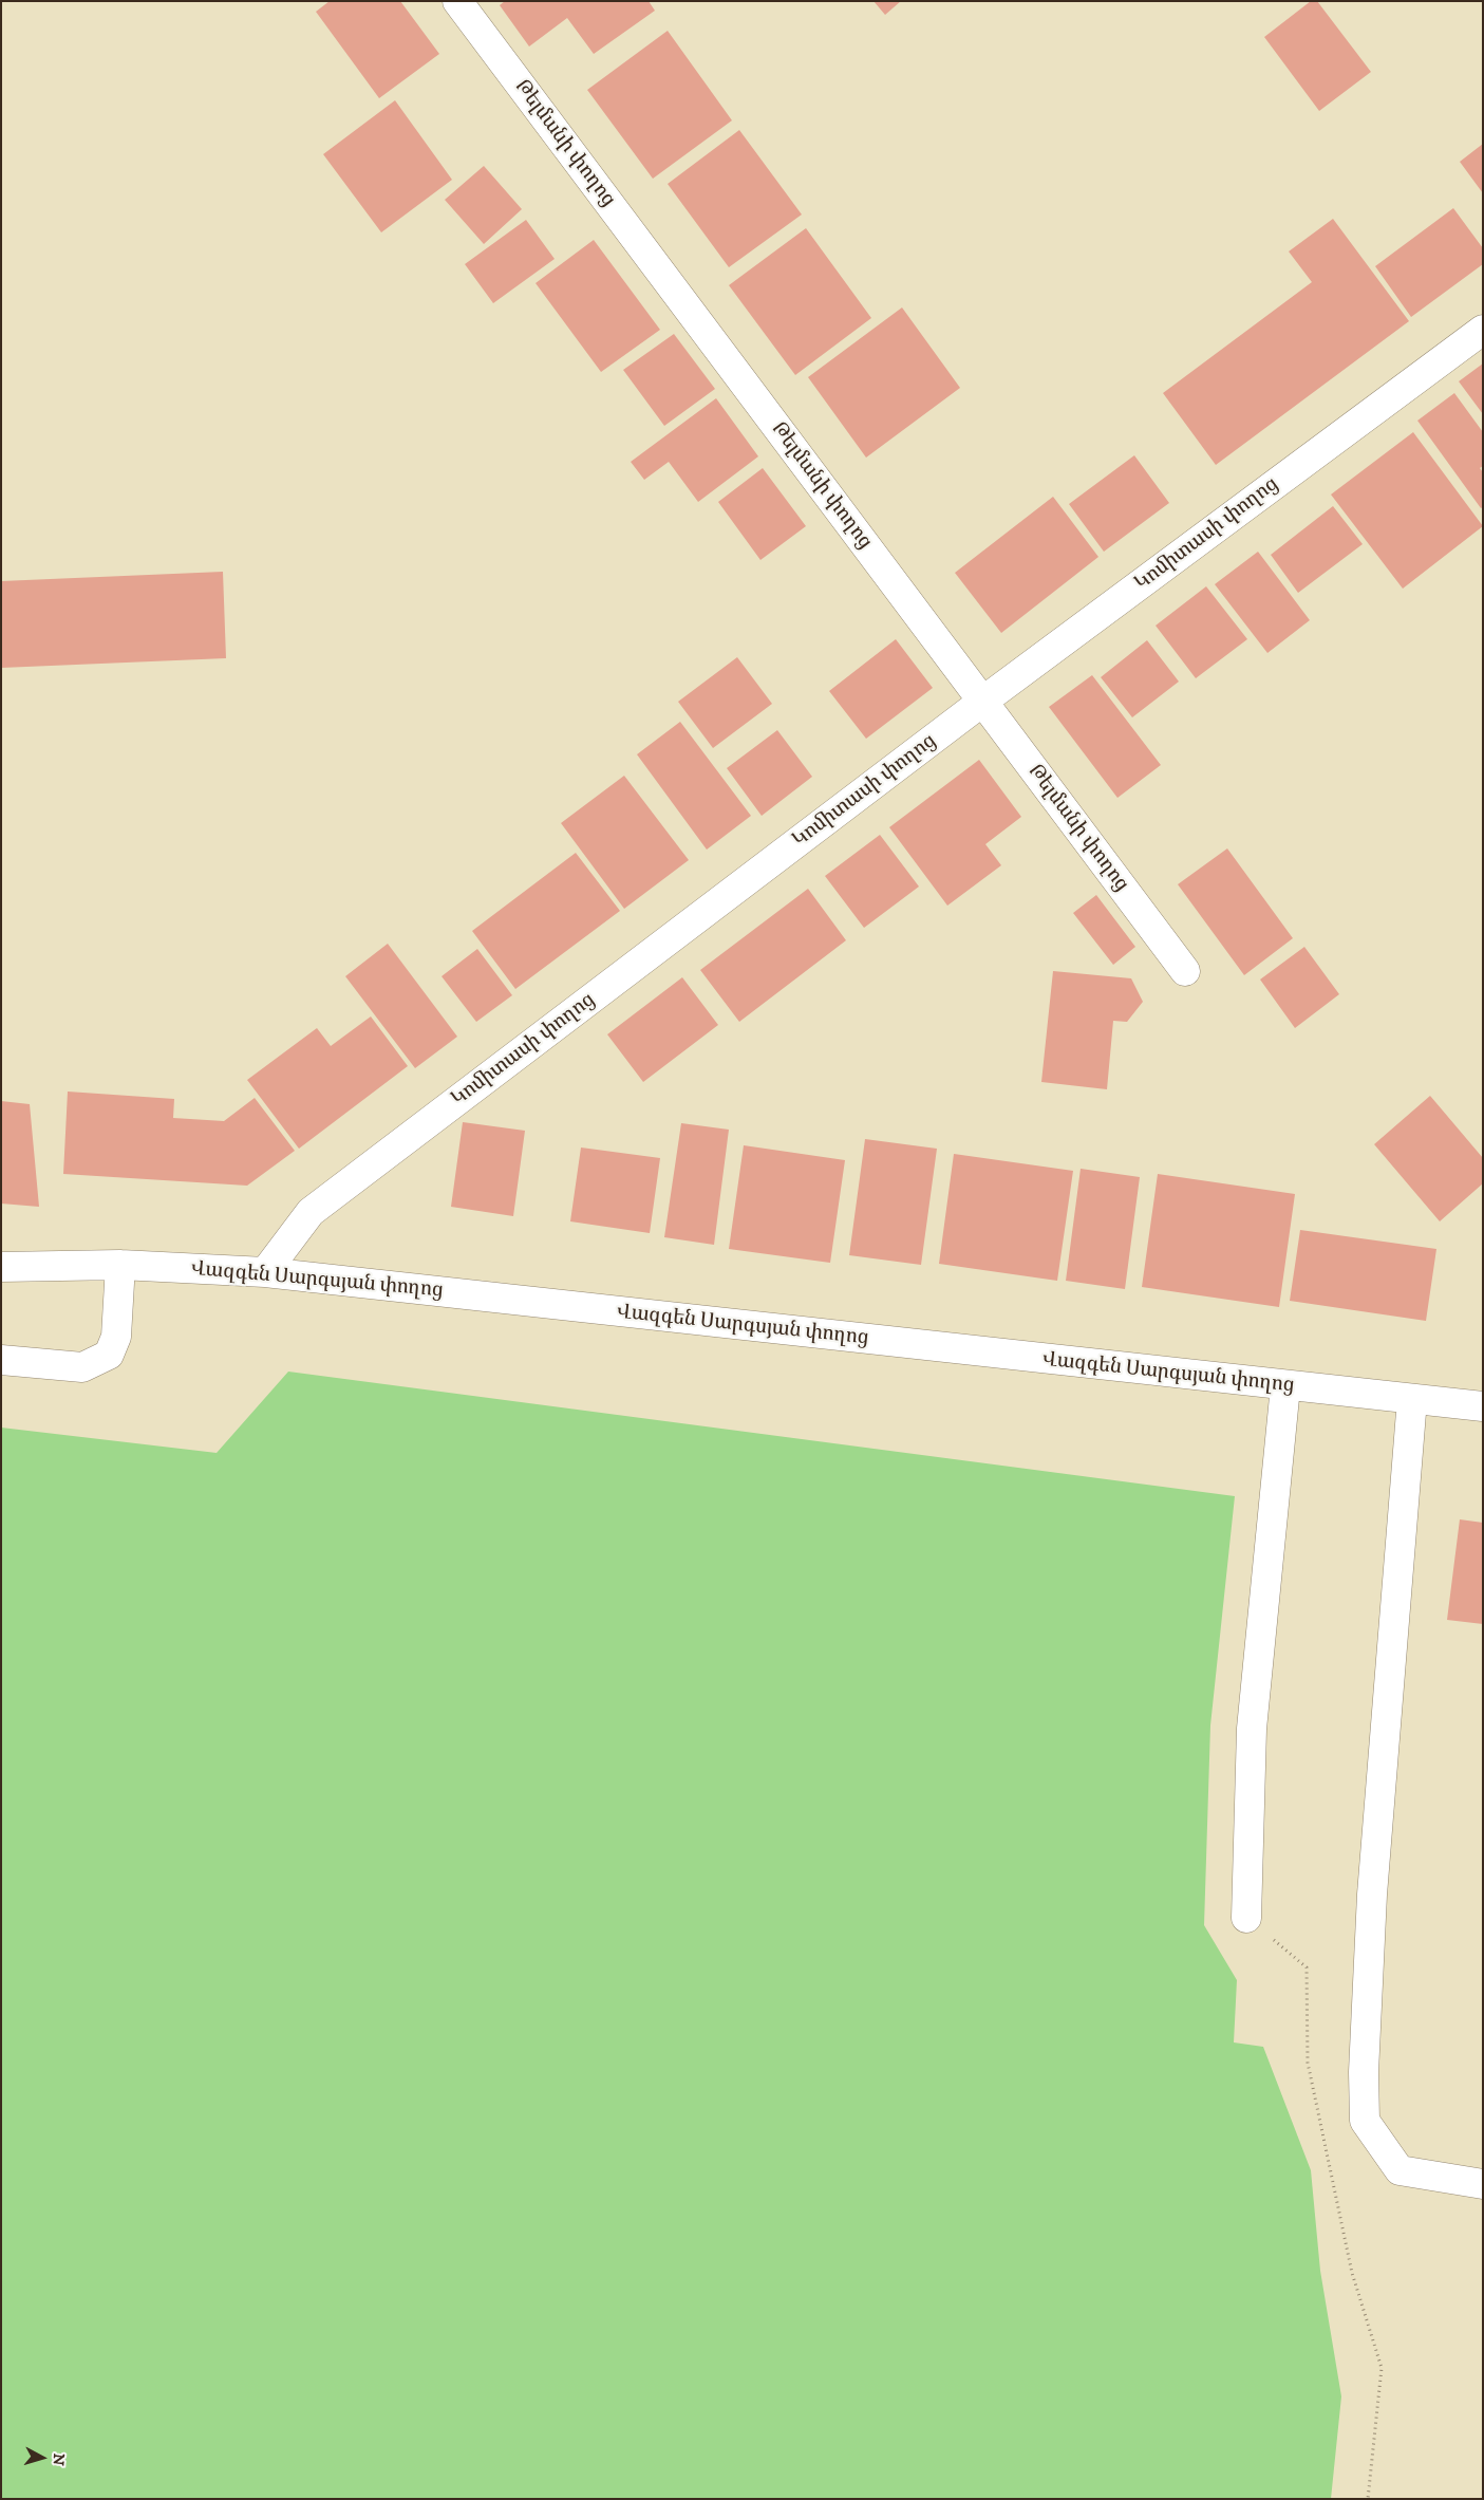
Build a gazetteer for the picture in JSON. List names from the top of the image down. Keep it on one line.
{"streets":{"street":["Թելմանի փողոց","Կոմիտասի փողոց","Վազգեն Սարգսյան փողոց"]},"crossings":[["Թելմանի փողոց","Կոմիտասի փողոց"],["Կոմիտասի փողոց","Վազգեն Սարգսյան փողոց"]],"north":"right"}
